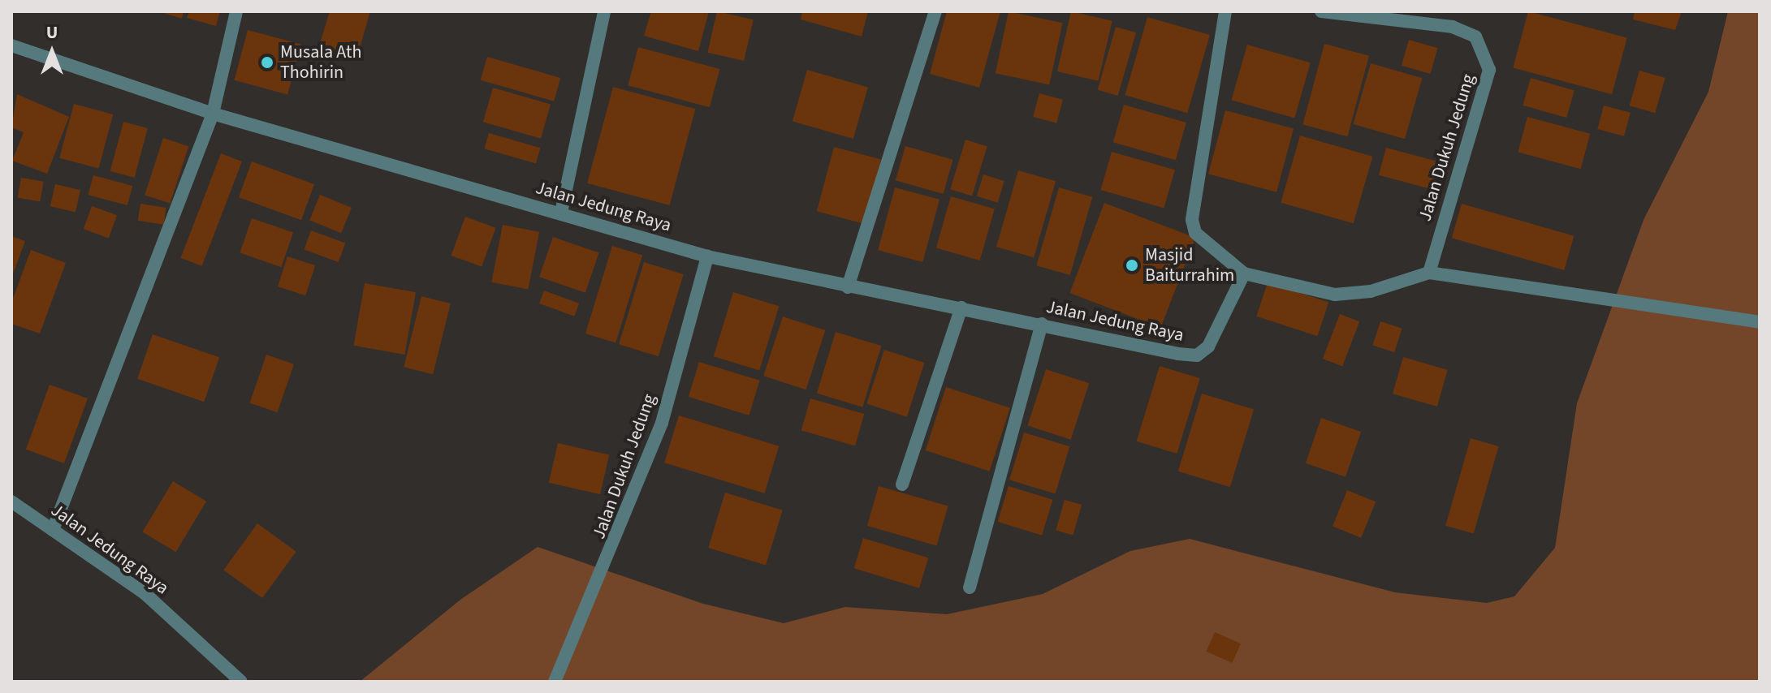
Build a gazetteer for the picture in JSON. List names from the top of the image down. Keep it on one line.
{"streets":{"street":["Jalan Dukuh Jedung","Jalan Jedung Raya"]},"crossings":[["Jalan Dukuh Jedung","Jalan Jedung Raya"]],"places":["Musala Ath Thohirin","Masjid Baiturrahim"],"north":"top"}
